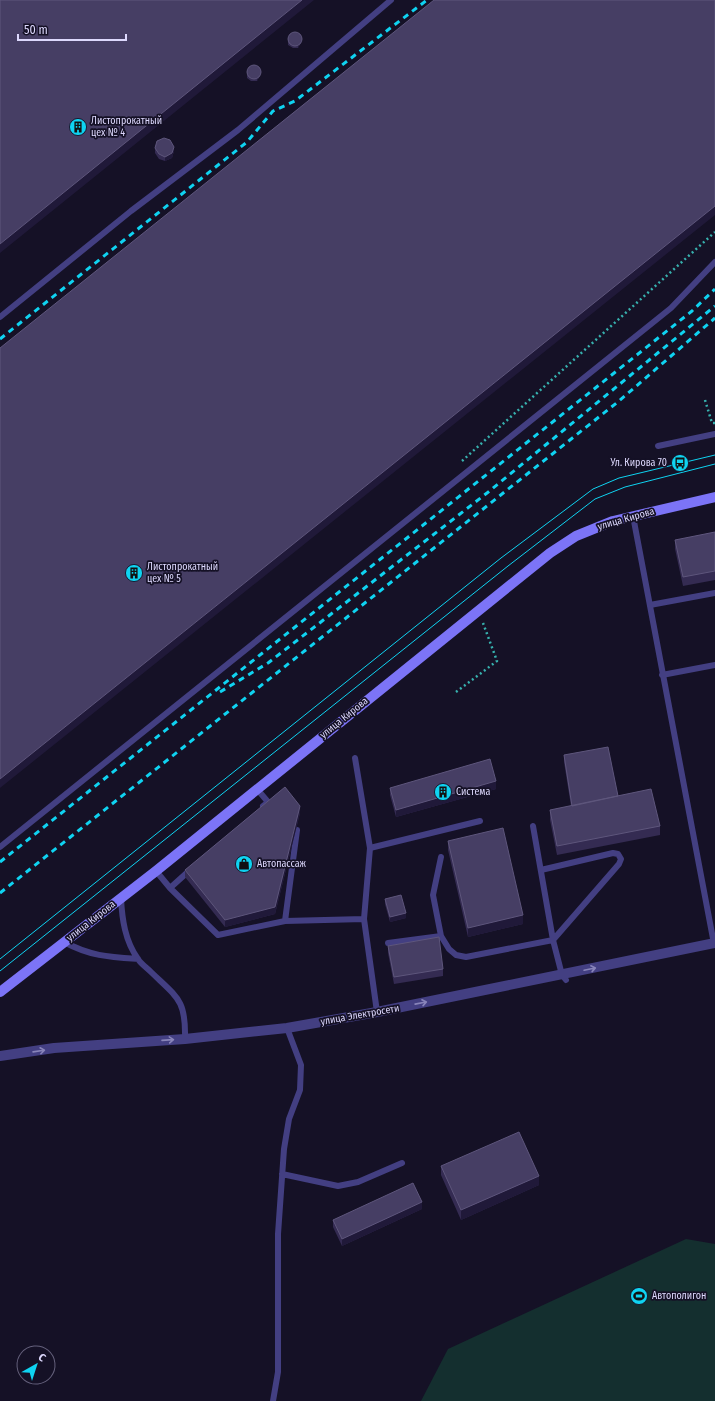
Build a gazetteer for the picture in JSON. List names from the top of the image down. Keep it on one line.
{"streets":{"main road":["улица Кирова"],"street":["улица Электросети"]},"one_way":["улица Электросети"],"places":{"building":["Листопрокатный цех № 4","Листопрокатный цех № 5","Система"],"bus stop":["Ул. Кирова 70"],"shop":["Автопассаж"],"sports":["Автополигон"]},"scale_bar":"50 m","north":"top right"}
